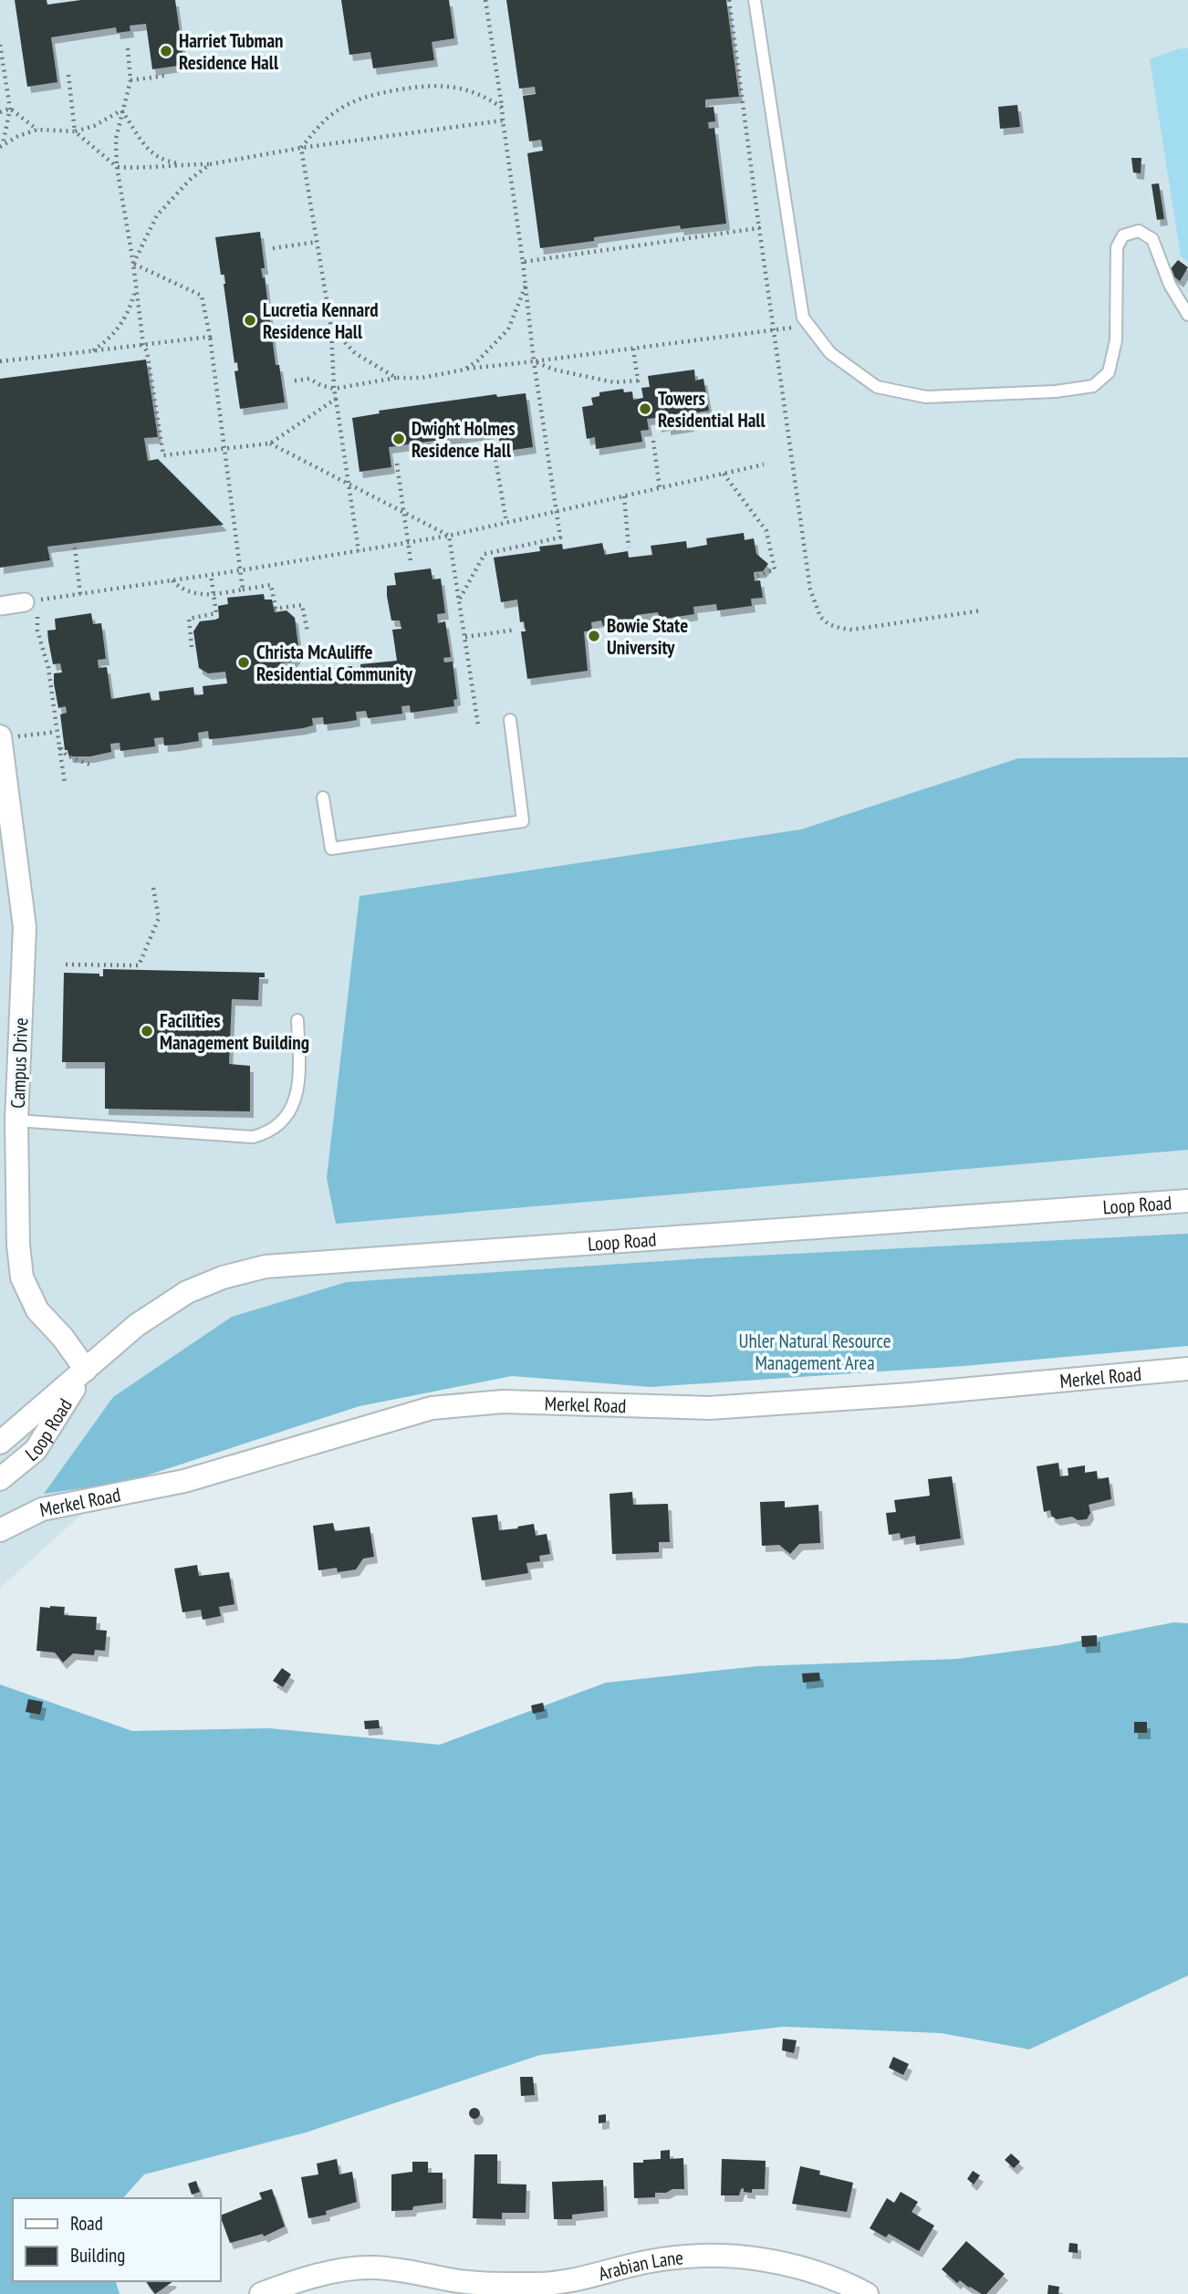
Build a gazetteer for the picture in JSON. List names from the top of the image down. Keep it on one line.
{"streets":{"street":["Campus Drive","Loop Road","Merkel Road","Arabian Lane"]},"crossings":[["Campus Drive","Loop Road"]],"parks":["Uhler Natural Resource Management Area"],"places":["Harriet Tubman Residence Hall","Lucretia Kennard Residence Hall","Towers Residential Hall","Dwight Holmes Residence Hall","Bowie State University","Christa McAuliffe Residential Community","Facilities Management Building"],"legend":["Road","Building"]}
